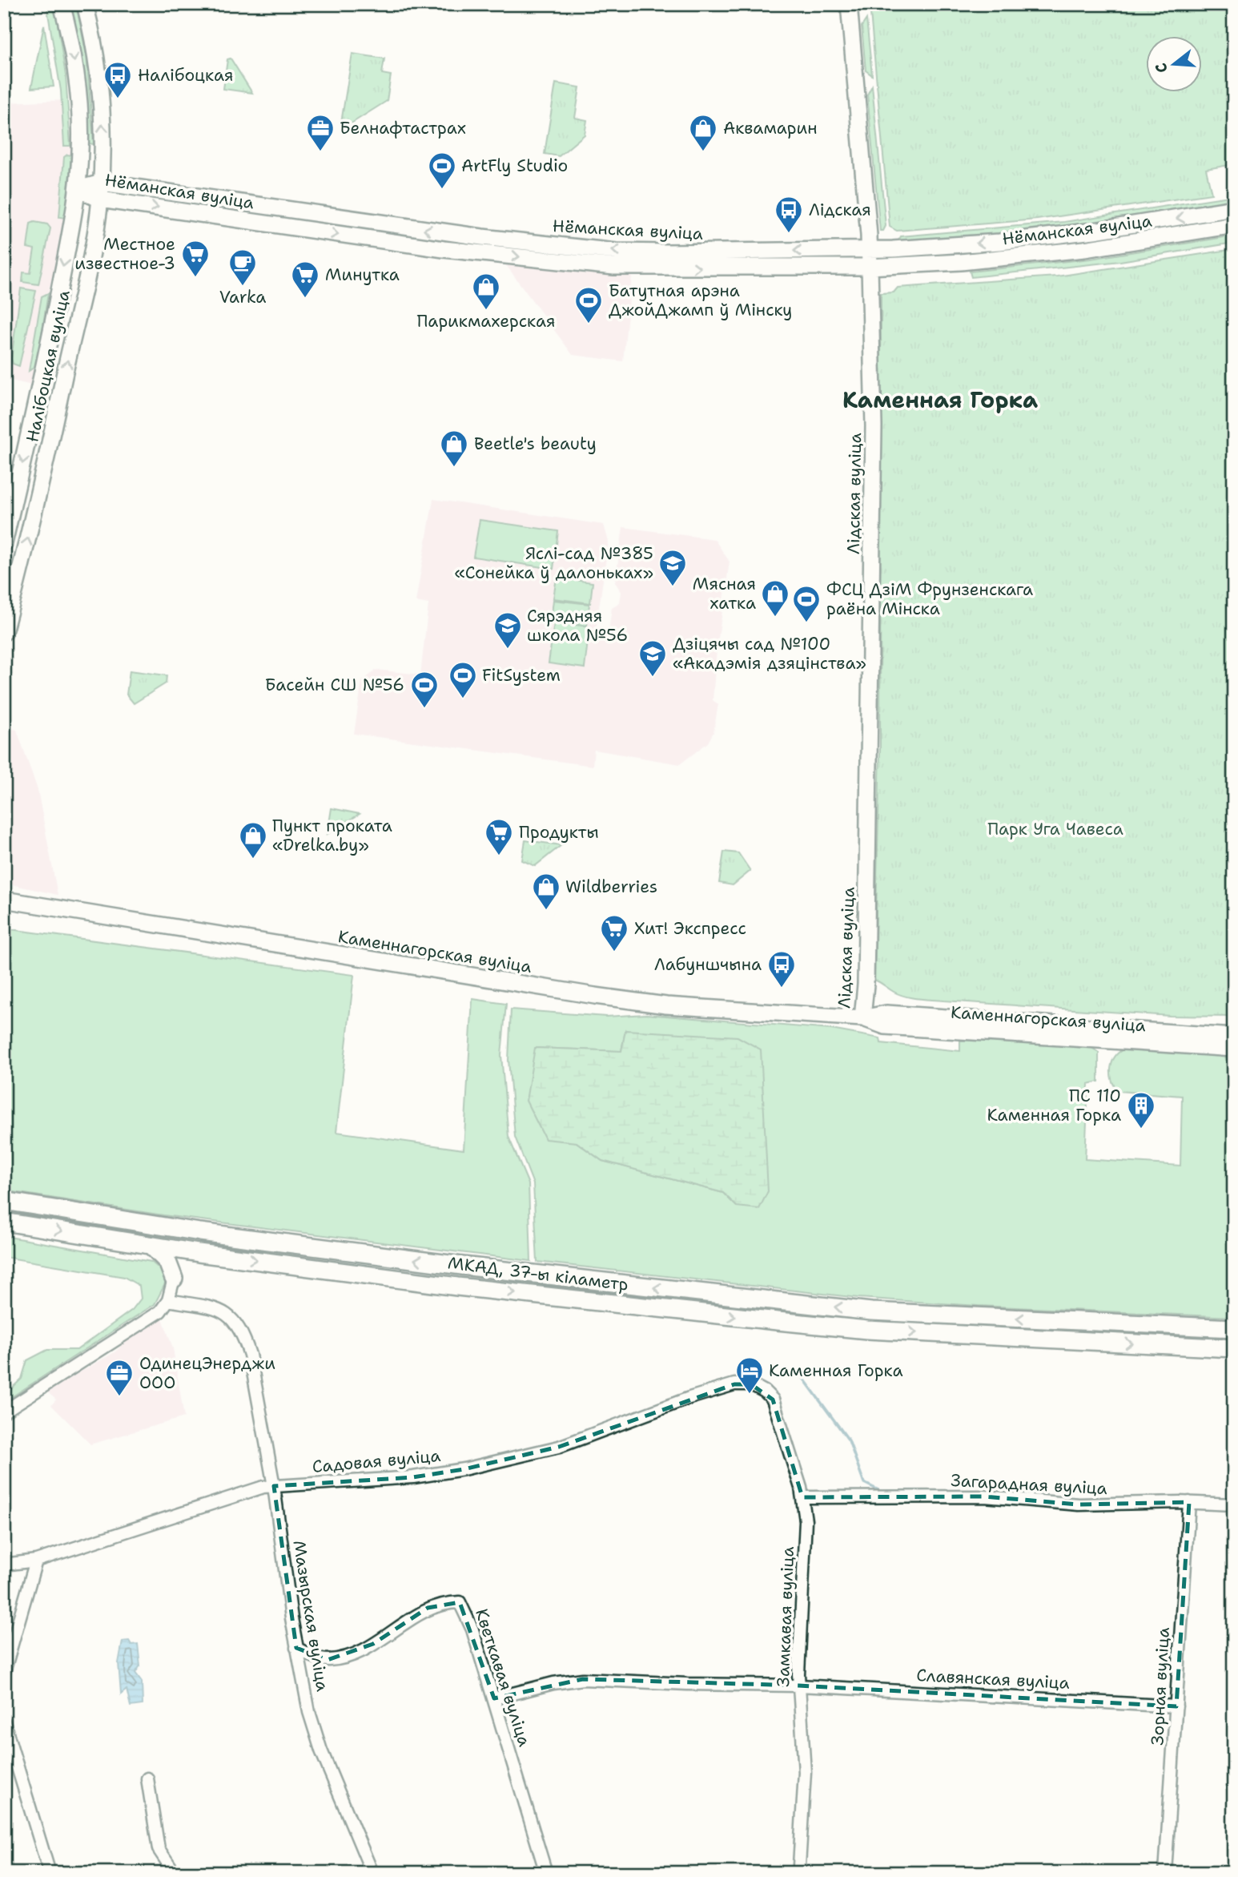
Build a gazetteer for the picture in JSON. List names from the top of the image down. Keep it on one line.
{"streets":{"highway":["МКАД, 37-ы кіламетр"],"main road":["Нёманская вуліца","Налібоцкая вуліца","Лідская вуліца","Каменнагорская вуліца"],"street":["Садовая вуліца","Загарадная вуліца","Мазырская вуліца","Замкавая вуліца","Кветкавая вуліца","Славянская вуліца","Зорная вуліца"]},"crossings":[["Нёманская вуліца","Налібоцкая вуліца"],["Нёманская вуліца","Лідская вуліца"],["Лідская вуліца","Каменнагорская вуліца"],["Садовая вуліца","Мазырская вуліца"],["Садовая вуліца","Замкавая вуліца"],["Загарадная вуліца","Замкавая вуліца"],["Загарадная вуліца","Зорная вуліца"],["Мазырская вуліца","Кветкавая вуліца"],["Замкавая вуліца","Славянская вуліца"],["Кветкавая вуліца","Славянская вуліца"],["Славянская вуліца","Зорная вуліца"]],"districts":["Каменная Горка"],"parks":["Парк Уга Чавеса"],"places":{"bus stop":["Налібоцкая","Лідская","Лабуншчына"],"office":["Белнафтастрах","ОдинецЭнерджи ООО"],"shop":["Аквамарин","Парикмахерская","Beetle's beauty","Мясная хатка","Пункт проката «Drelka.by»","Wildberries"],"sports":["ArtFly Studio","Батутная арэна ДжойДжамп ў Мінску","ФСЦ ДзіМ Фрунзенскага раёна Мінска","FitSystem","Басейн СШ №56"],"supermarket":["Местное известное-3","Минутка","Продукты","Хит! Экспресс"],"cafe":["Varka"],"school or university":["Яслі-сад №385 «Сонейка ў далоньках»","Сярэдняя школа №56","Дзіцячы сад №100 «Акадэмія дзяцінства»"],"building":["ПС 110 Каменная Горка"],"hotel":["Каменная Горка"]},"north":"left"}
